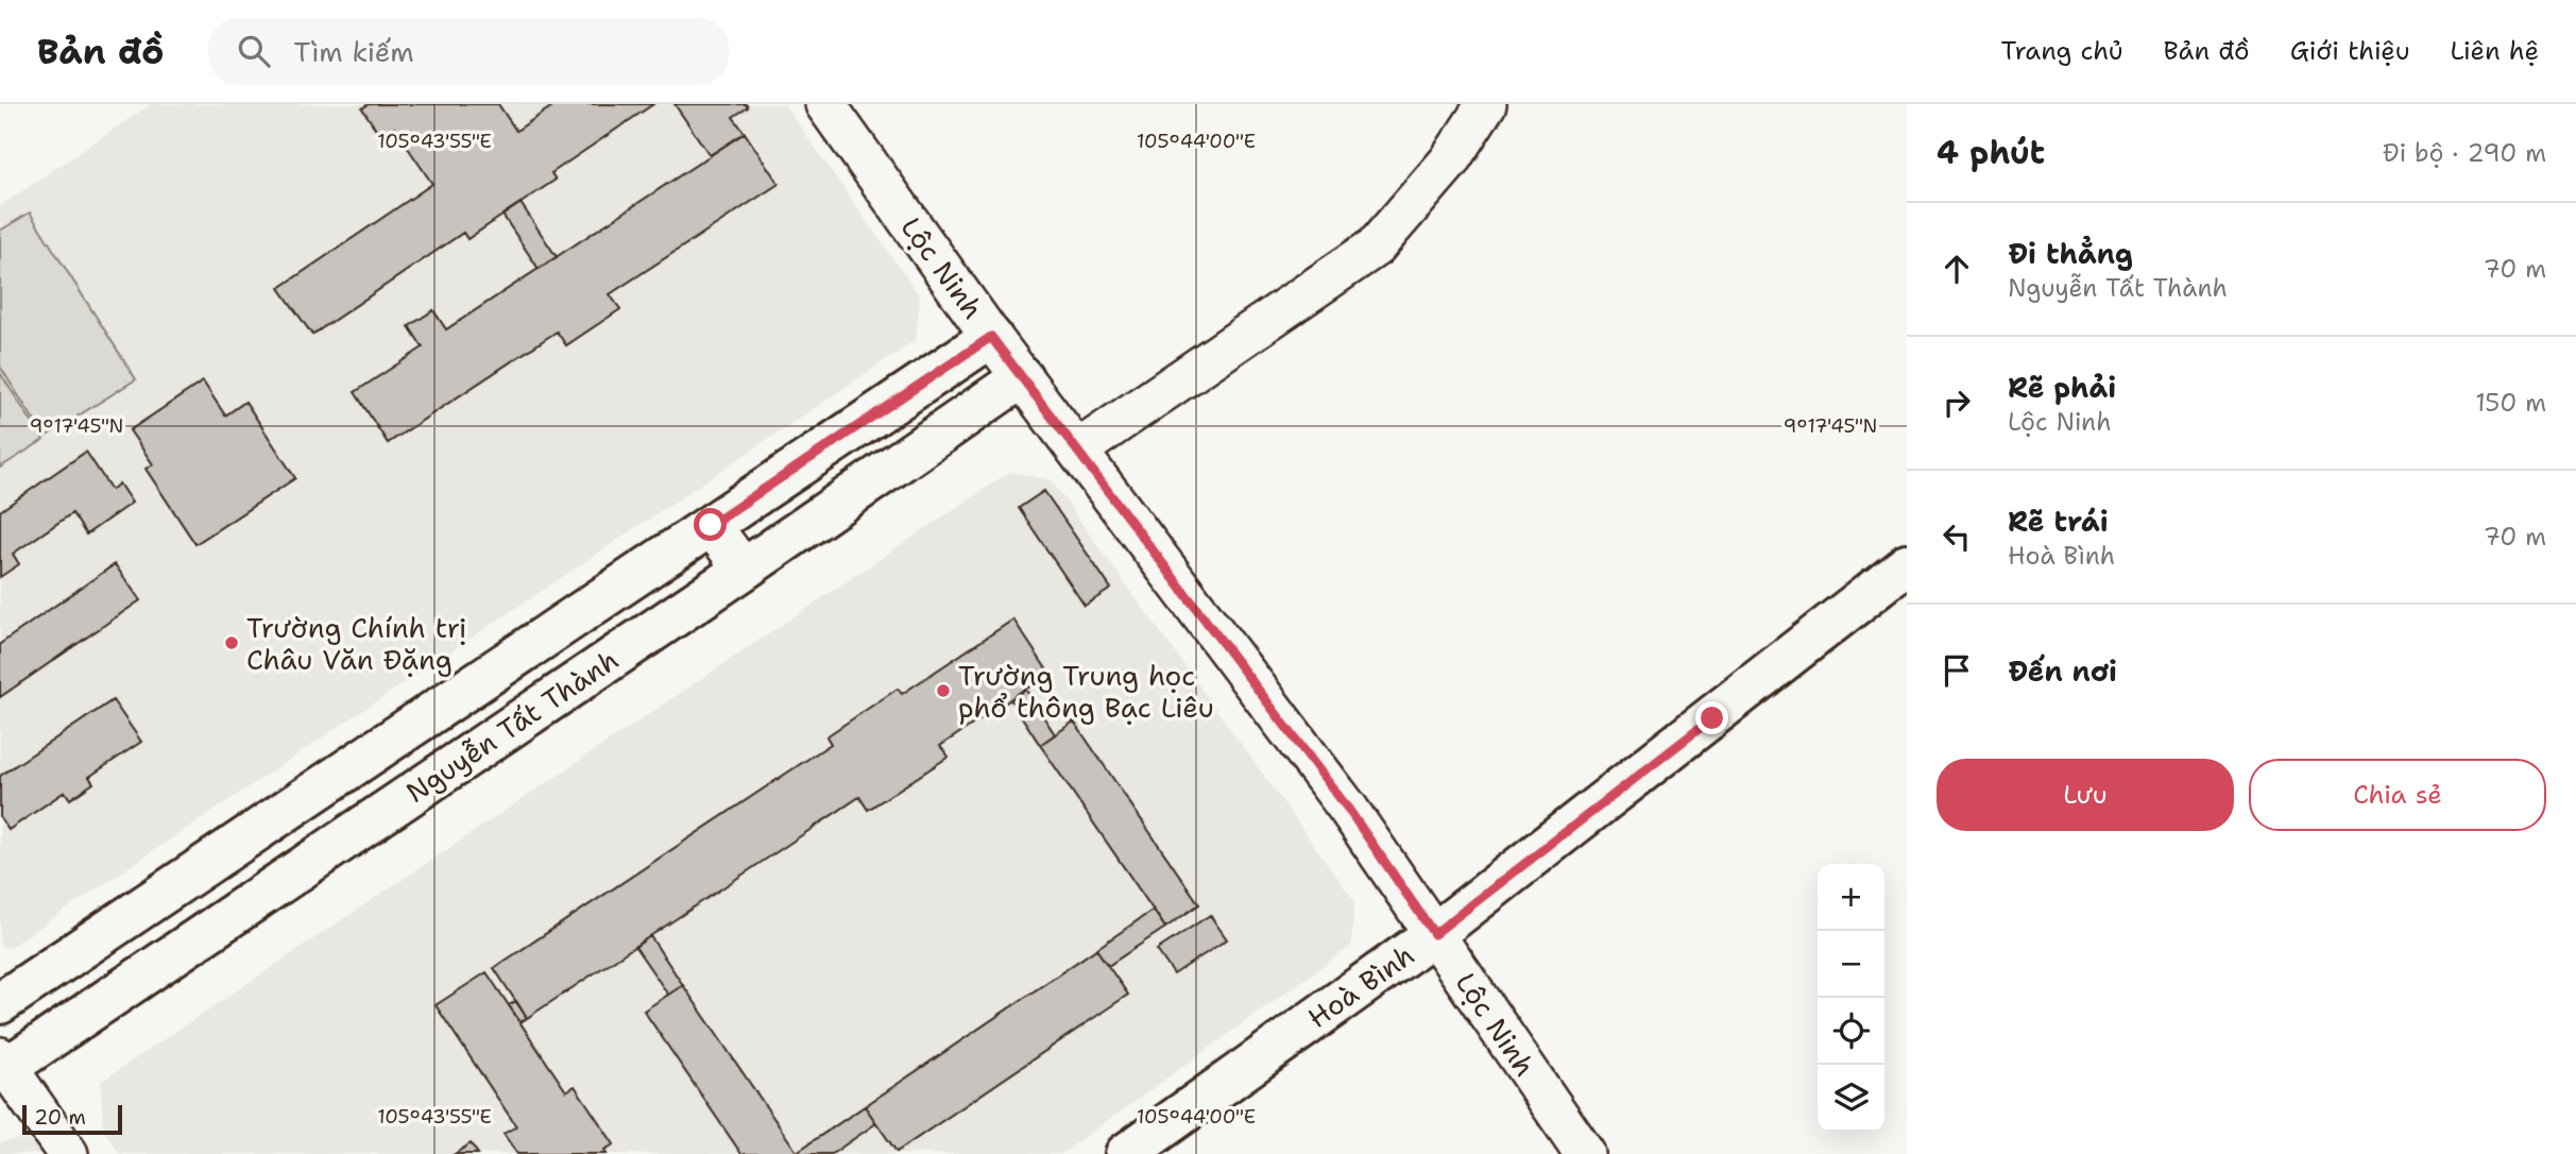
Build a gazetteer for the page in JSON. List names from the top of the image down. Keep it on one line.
{"streets":{"street":["Lộc Ninh","Nguyễn Tất Thành","Hoà Bình"]},"crossings":[["Lộc Ninh","Nguyễn Tất Thành"],["Lộc Ninh","Hoà Bình"]],"places":["Trường Chính trị Châu Văn Đặng","Trường Trung học phổ thông Bạc Liêu"],"scale_bar":"20 m","page":{"header":"Bản đồ","search":"Tìm kiếm","nav":["Trang chủ","Bản đồ","Giới thiệu","Liên hệ"],"heading":["4 phút","Đi bộ · 290 m"],"list":[["Đi thẳng","Nguyễn Tất Thành","70 m"],["Rẽ phải","Lộc Ninh","150 m"],["Rẽ trái","Hoà Bình","70 m"],"Đến nơi"],"buttons":["Lưu","Chia sẻ"],"map_buttons":["+","−"],"scale":"20 m"},"coordinates":["105°43'55\"E","105°44'00\"E","9°17'45\"N"]}
